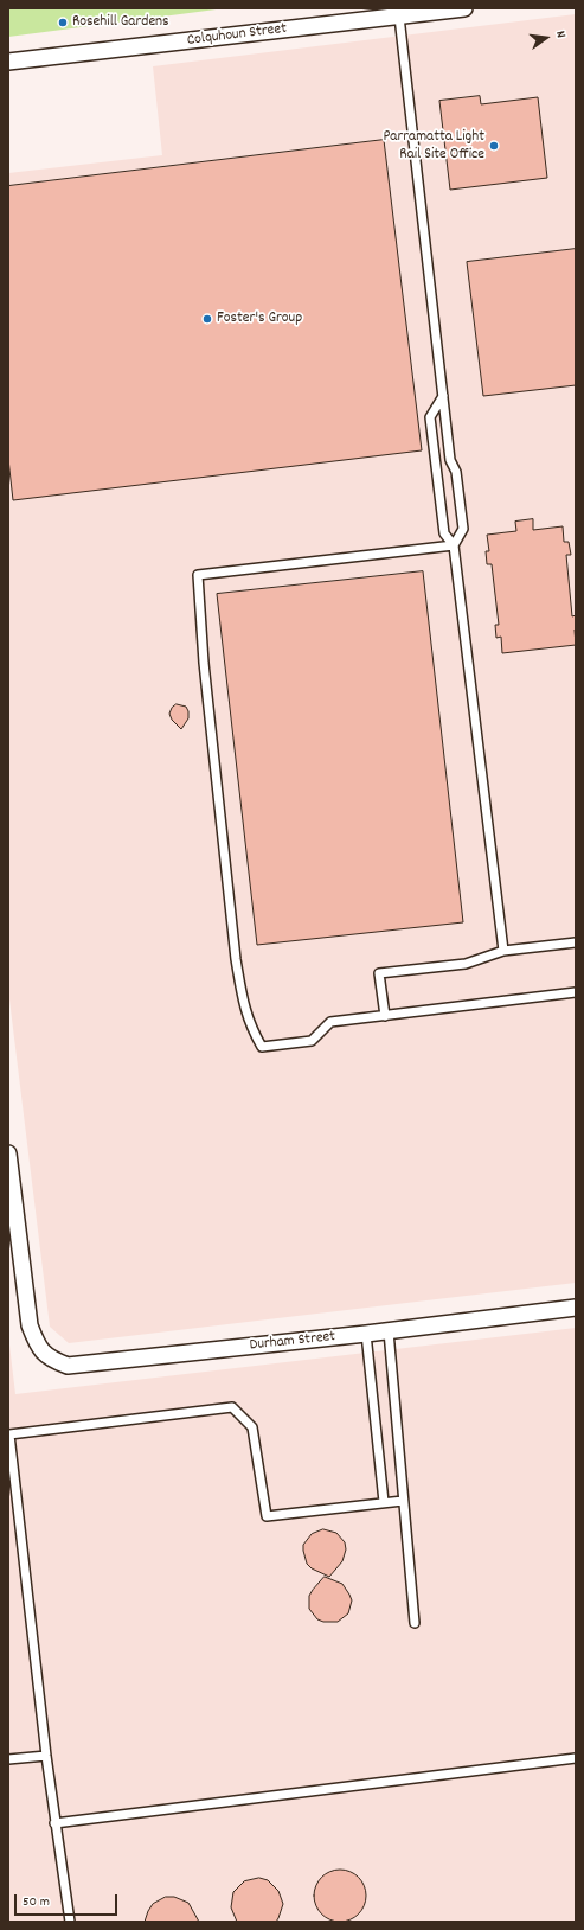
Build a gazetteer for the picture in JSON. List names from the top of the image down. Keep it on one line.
{"streets":{"street":["Colquhoun Street","Durham Street"]},"places":["Rosehill Gardens","Parramatta Light Rail Site Office","Foster's Group"],"scale_bar":"50 m","north":"right"}
